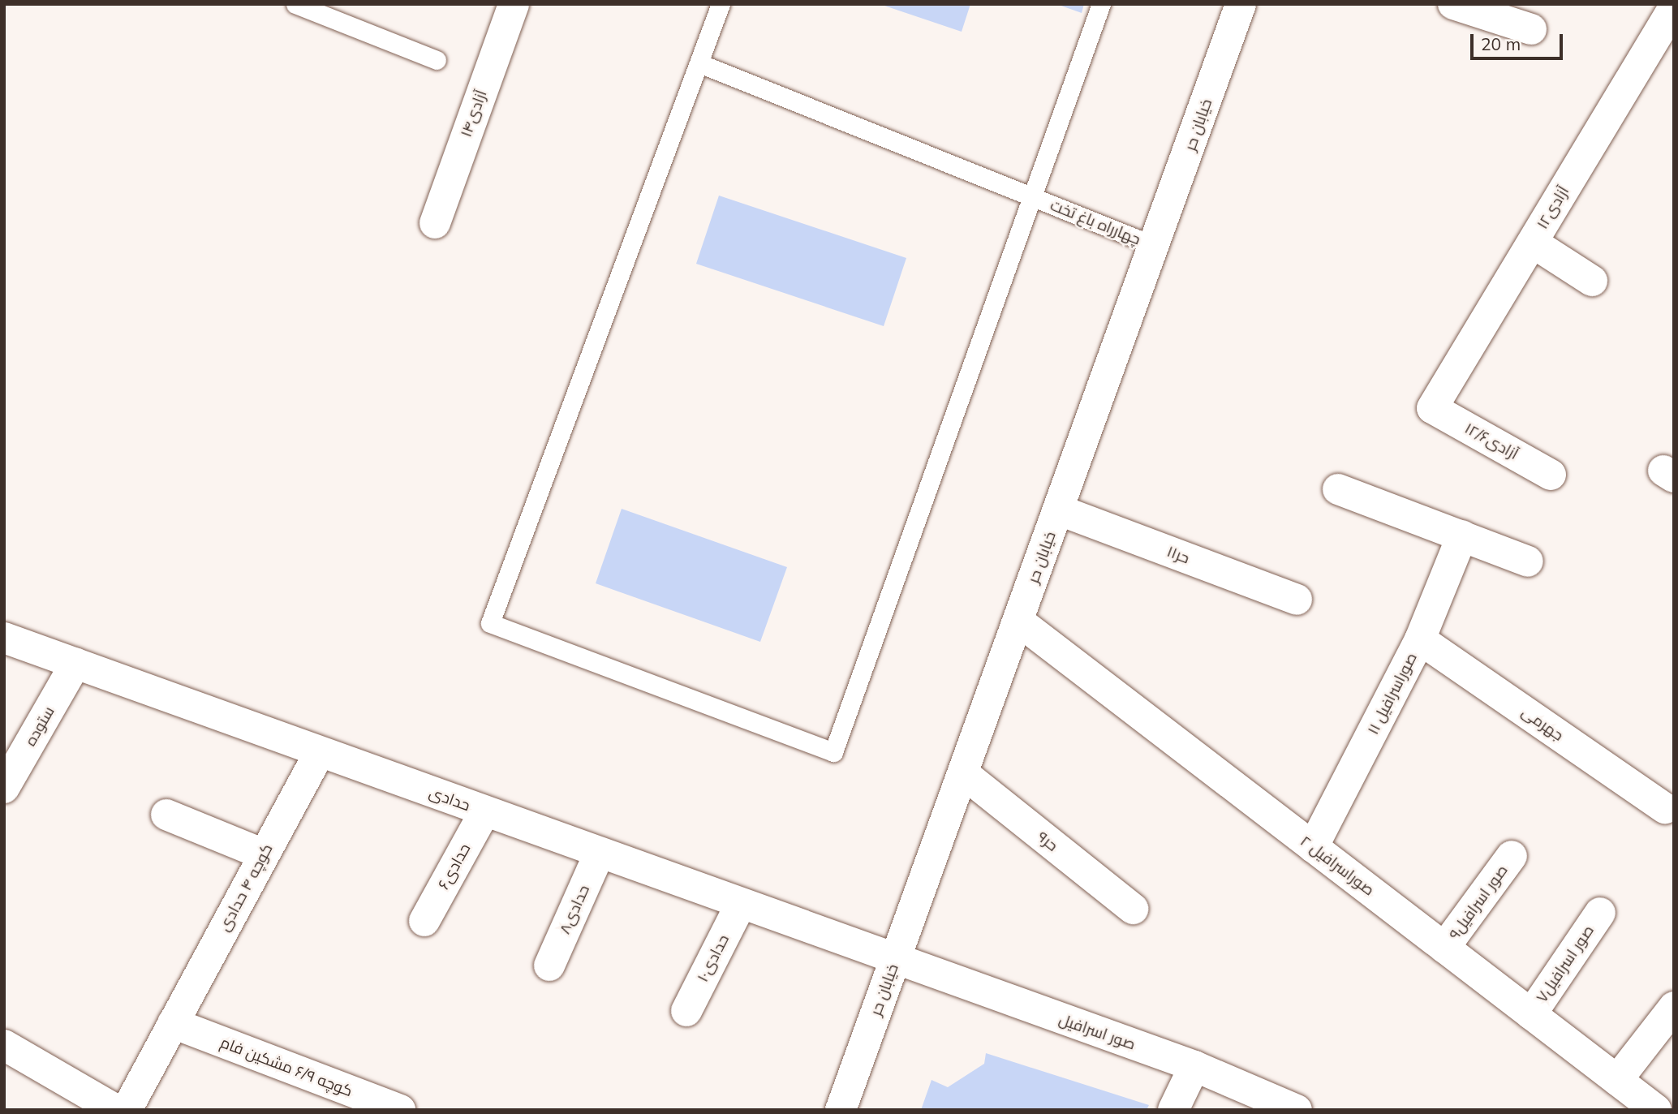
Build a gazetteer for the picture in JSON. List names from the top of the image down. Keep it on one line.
{"streets":{"street":["آزادی۱۴","خیابان حر","آزادی۱۲","آزادی۱۲/۶","حر۱۱","صوراسرافیل ۱۱","جهرمی","ستوده","حدادی","حر۹","صوراسرافیل ۲","۶حدادی","کوچه ۴ حدادی","صور اسرافیل۹","۸حدادی","حدادی۱۰","صور اسرافیل۷","صور اسرافیل","کوچه ۶/۹ مشکین فام"],"lane":["چهارراه باغ تخت"]},"crossings":[["خیابان حر","چهارراه باغ تخت"],["خیابان حر","حر۱۱"],["خیابان حر","حدادی"],["خیابان حر","حر۹"],["خیابان حر","صوراسرافیل ۲"],["خیابان حر","صور اسرافیل"],["آزادی۱۲","آزادی۱۲/۶"],["صوراسرافیل ۱۱","جهرمی"],["صوراسرافیل ۱۱","صوراسرافیل ۲"],["ستوده","حدادی"],["حدادی","۶حدادی"],["حدادی","کوچه ۴ حدادی"],["حدادی","۸حدادی"],["حدادی","حدادی۱۰"],["حدادی","صور اسرافیل"],["صوراسرافیل ۲","صور اسرافیل۹"],["صوراسرافیل ۲","صور اسرافیل۷"],["کوچه ۴ حدادی","کوچه ۶/۹ مشکین فام"]],"scale_bar":"20 m"}
